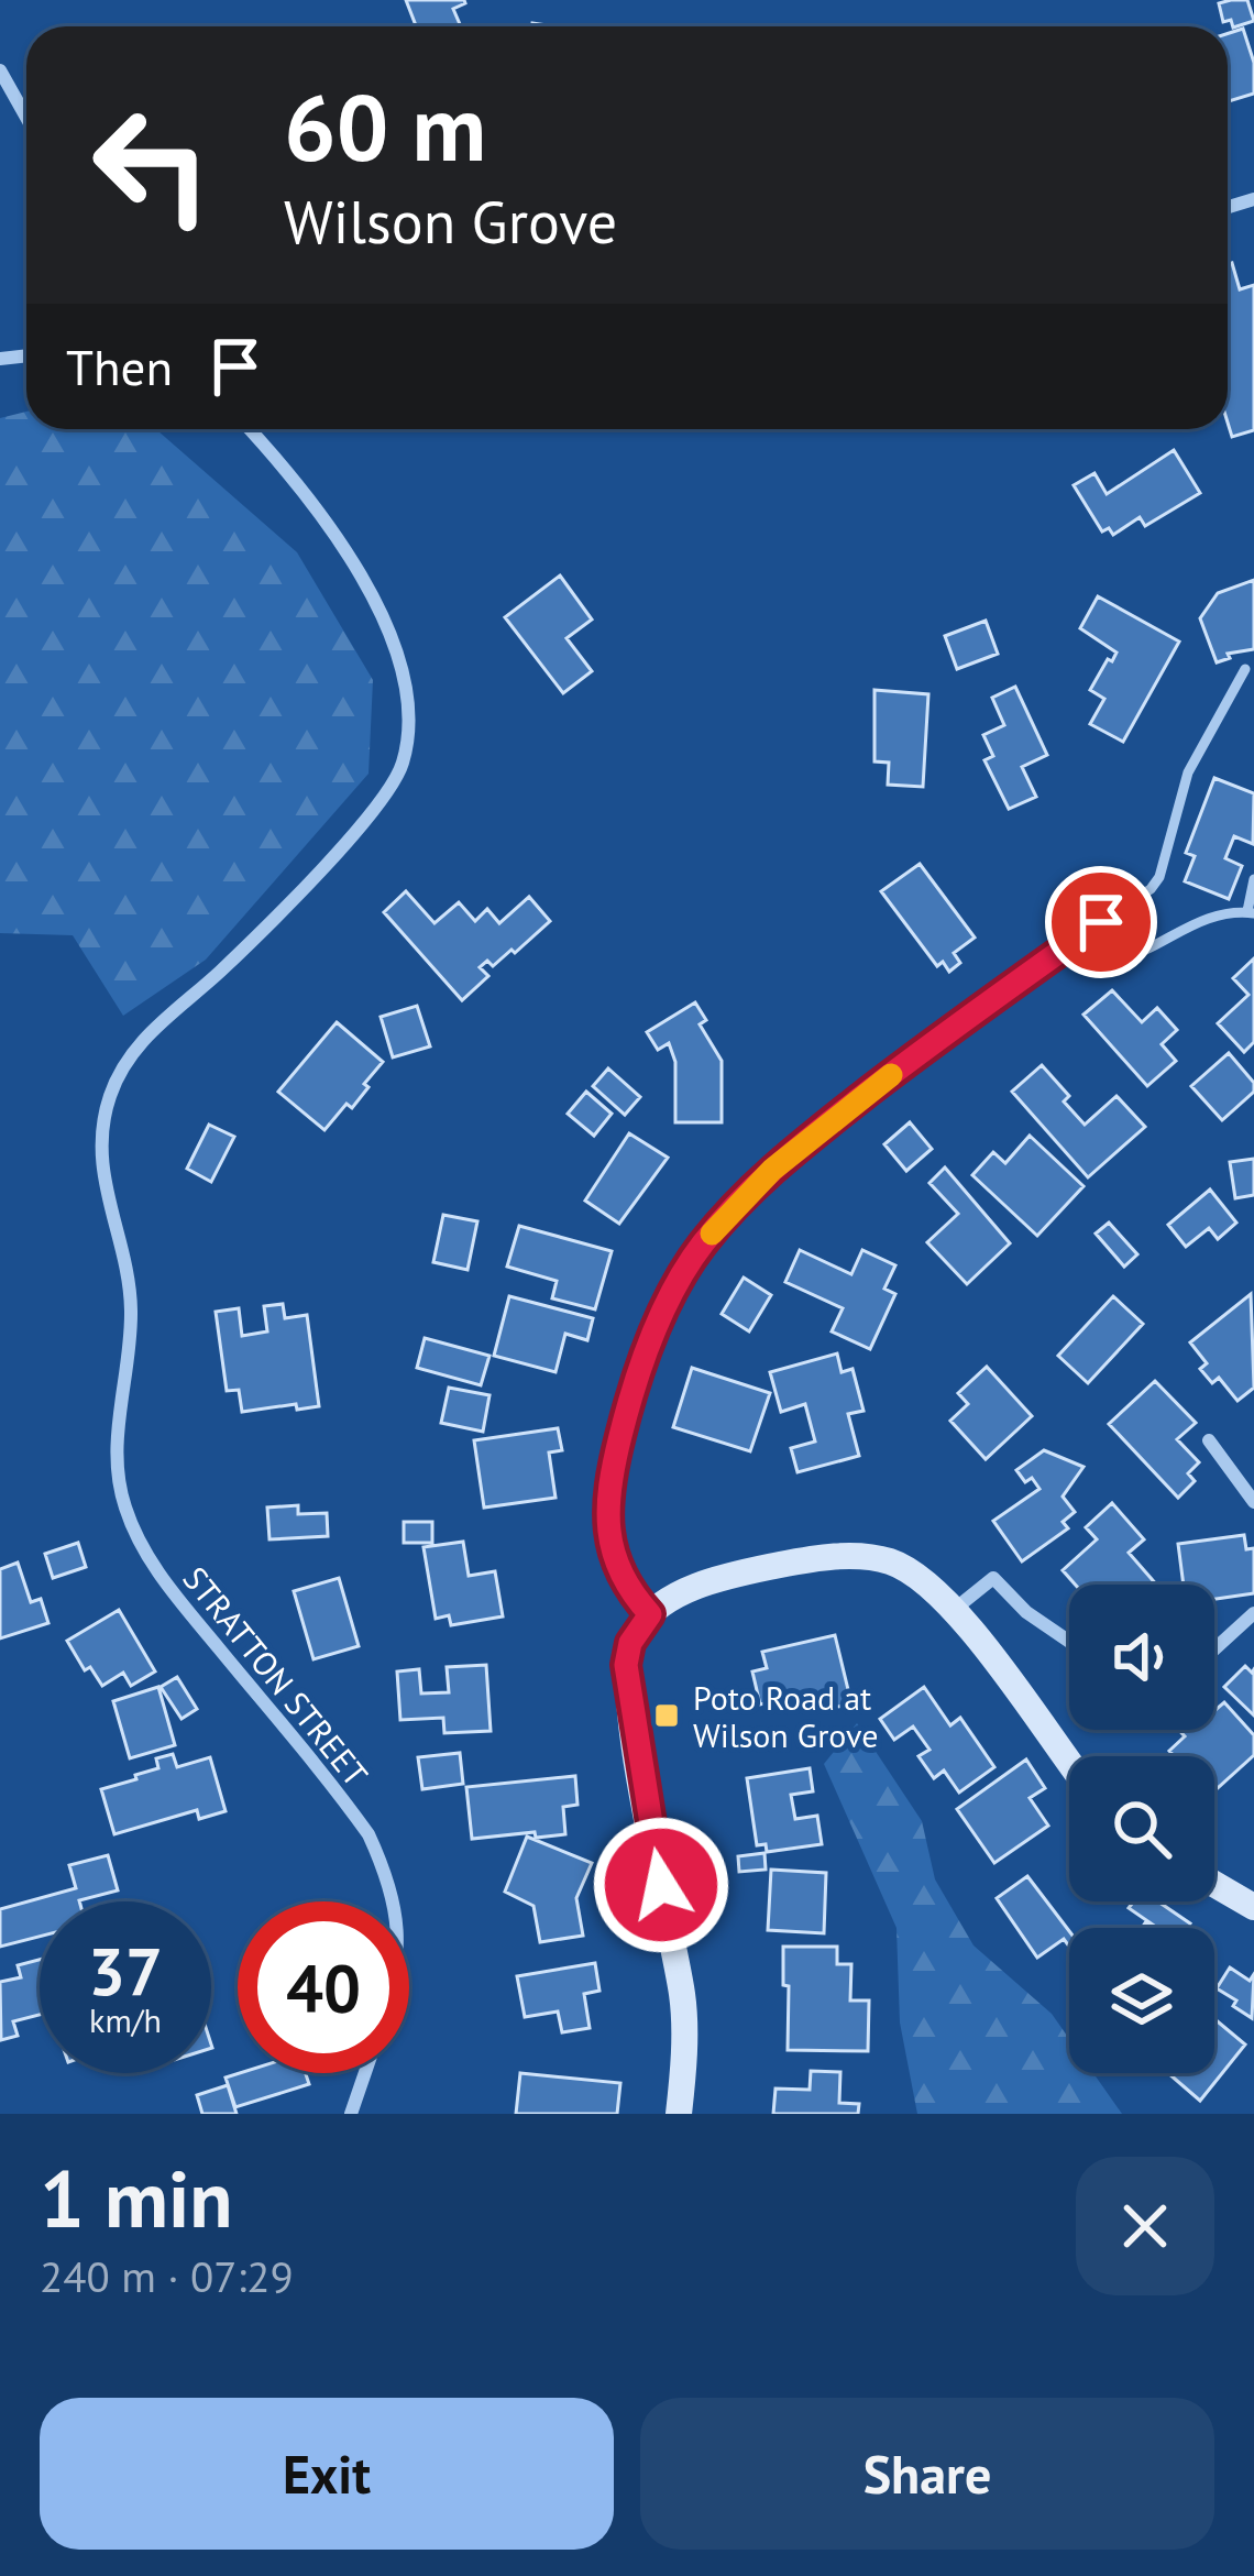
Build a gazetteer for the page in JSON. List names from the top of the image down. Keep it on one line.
{"streets":{"street":["STRATTON STREET"]},"places":{"transit":["Poto Road at Wilson Grove"]},"page":{"turn":["60 m","Wilson Grove"],"then":"Then","speed":"37 km/h","limit":"40","heading":["1 min","240 m · 07:29"],"buttons":["Exit","Share"]}}
